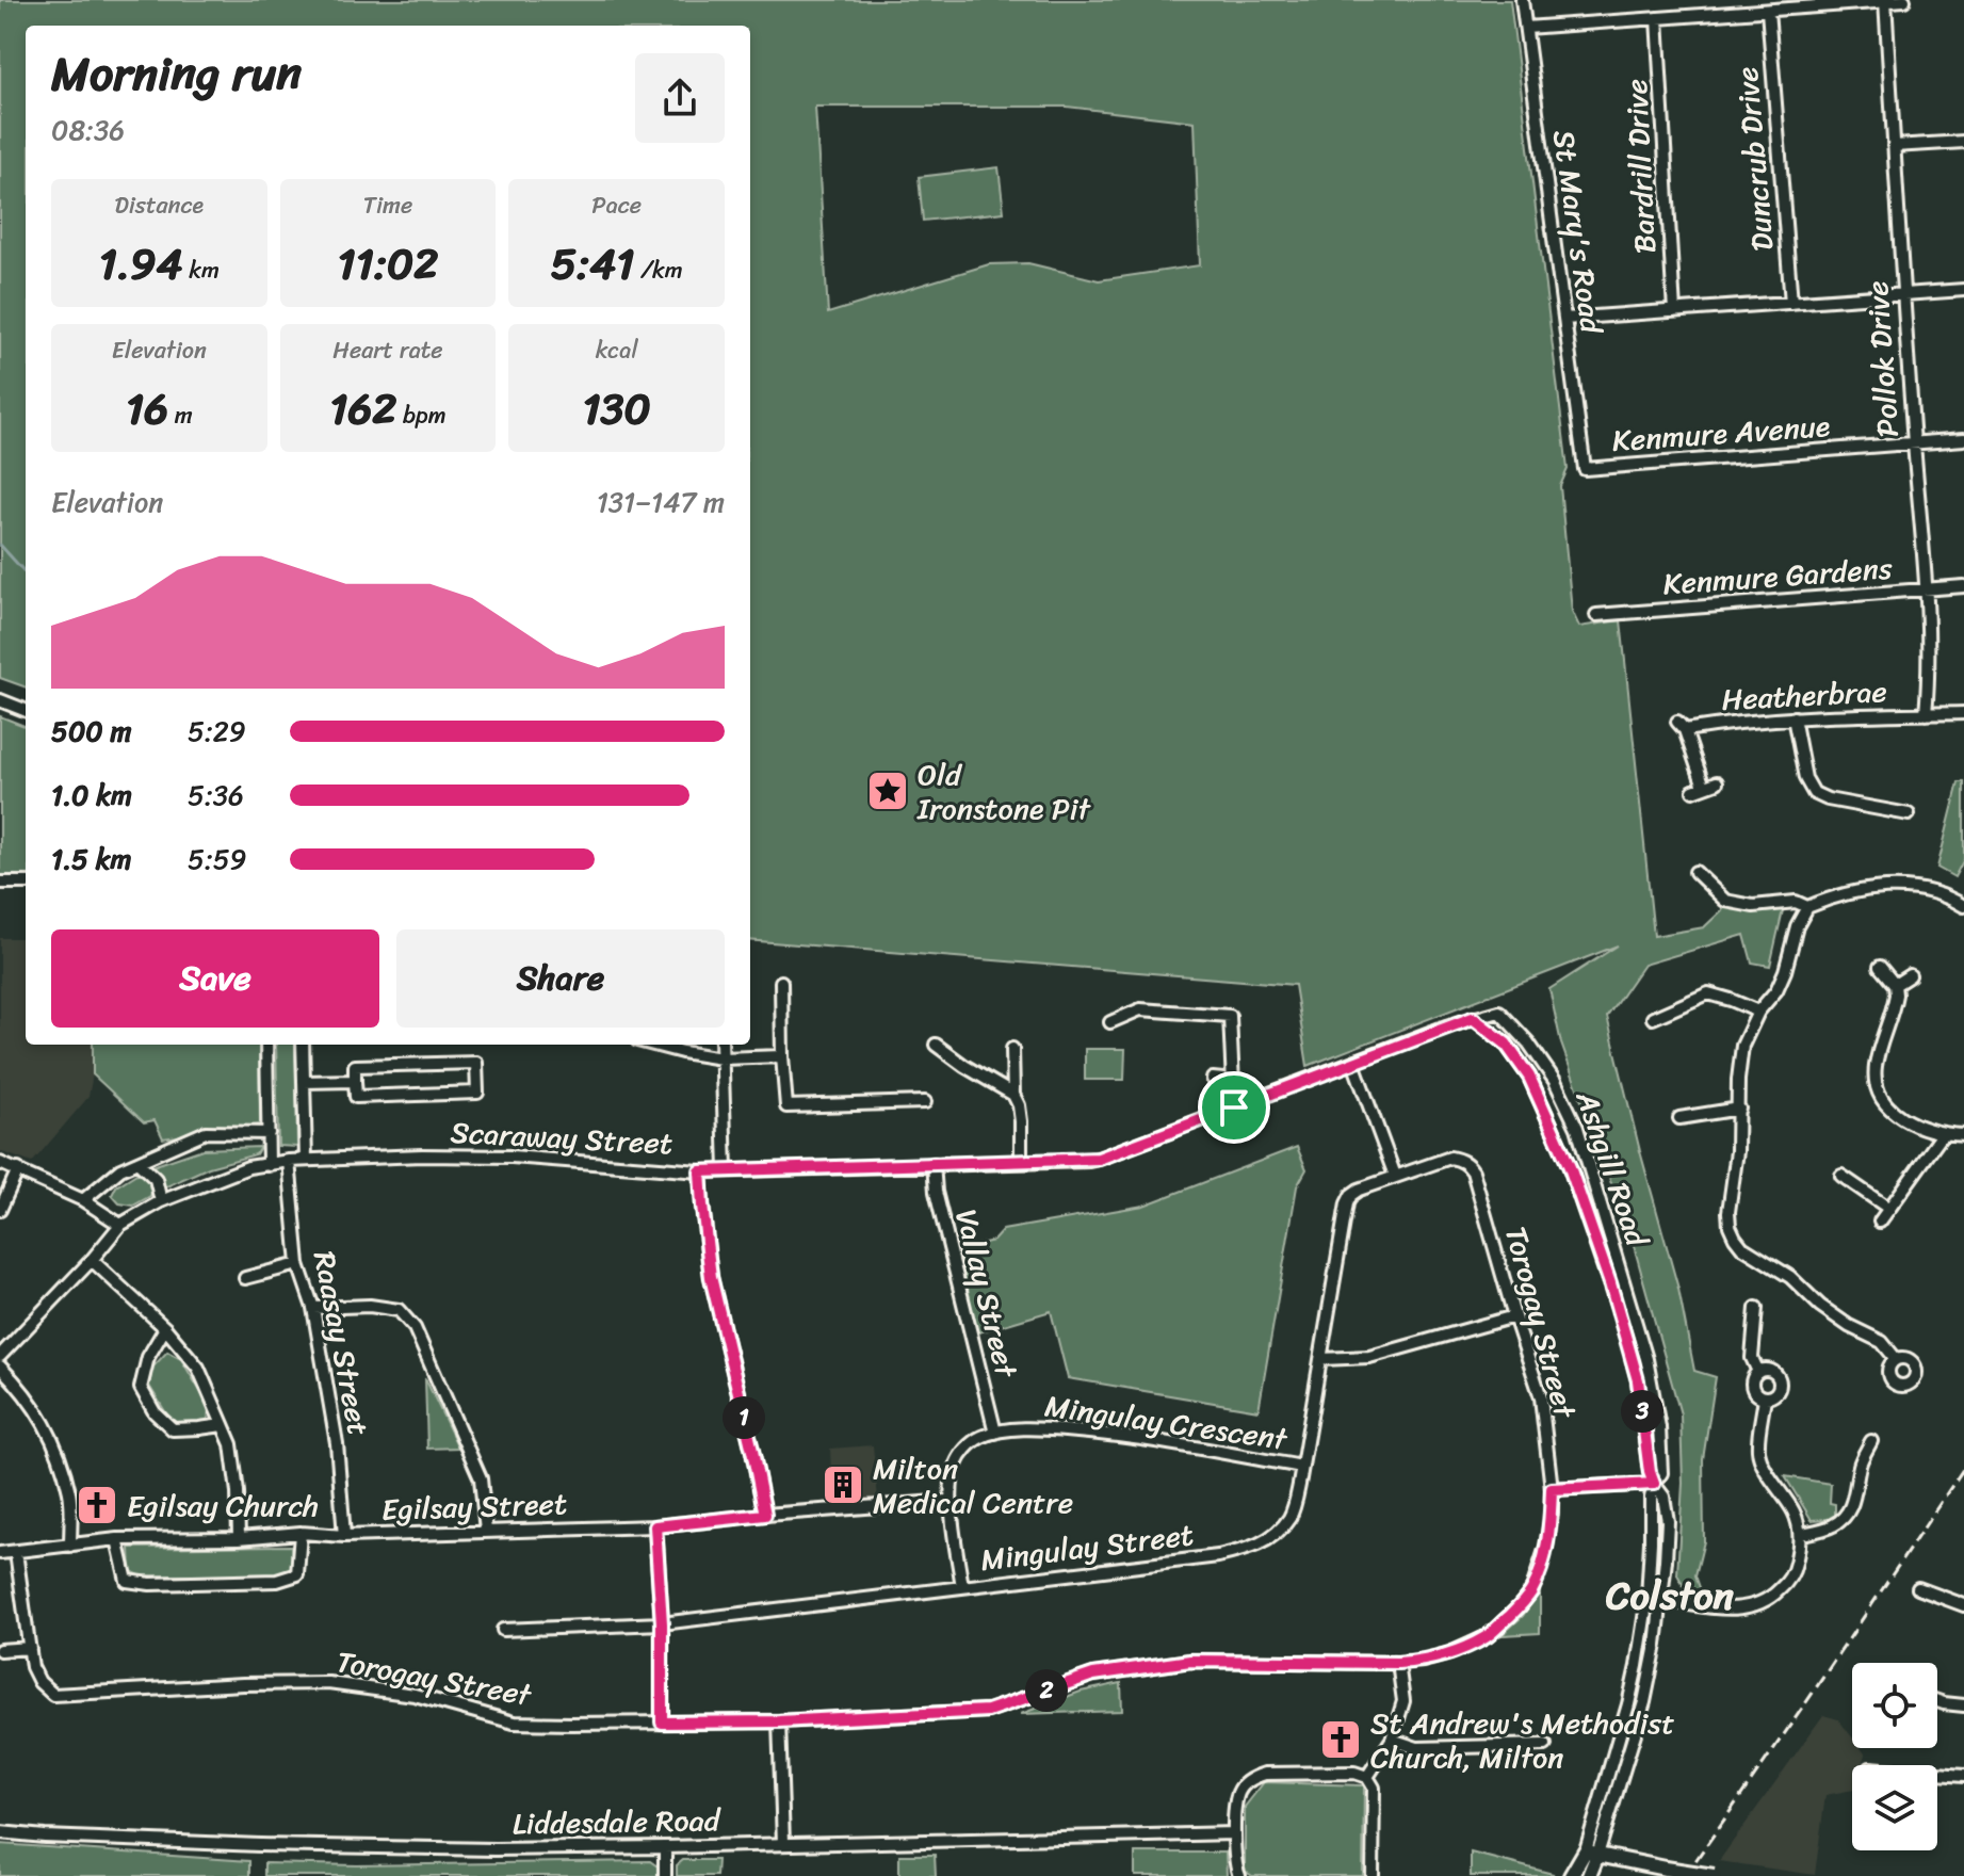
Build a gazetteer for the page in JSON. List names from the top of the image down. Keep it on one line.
{"streets":{"street":["Duncrub Drive","Bardrill Drive","St Mary's Road","Pollok Drive","Kenmure Avenue","Kenmure Gardens","Heatherbrae","Scaraway Street","Ashgill Road","Vallay Street","Torogay Street","Raasay Street","Mingulay Crescent","Egilsay Street","Mingulay Street","Liddesdale Road"]},"crossings":[["St Mary's Road","Kenmure Avenue"],["Pollok Drive","Kenmure Avenue"],["Pollok Drive","Kenmure Gardens"],["Pollok Drive","Heatherbrae"],["Scaraway Street","Ashgill Road"],["Scaraway Street","Vallay Street"],["Scaraway Street","Raasay Street"],["Vallay Street","Mingulay Crescent"],["Torogay Street","Egilsay Street"],["Torogay Street","Mingulay Street"],["Raasay Street","Egilsay Street"],["Mingulay Crescent","Egilsay Street"],["Mingulay Crescent","Mingulay Street"]],"districts":["Colston"],"places":{"place":["Old Ironstone Pit"],"building":["Milton Medical Centre"],"church":["Egilsay Church","St Andrew's Methodist Church, Milton"]},"page":{"heading":["Morning run","08:36"],"stats":[["Distance","1.94 km"],["Time","11:02"],["Pace","5:41 /km"],["Elevation","16 m"],["Heart rate","162 bpm"],["kcal","130"]],"chart":["Elevation","131–147 m"],"list":[{"name":"500 m","note":"5:29"},{"name":"1.0 km","note":"5:36"},{"name":"1.5 km","note":"5:59"}],"buttons":["Save","Share"],"pins":["3","1","2"]}}
